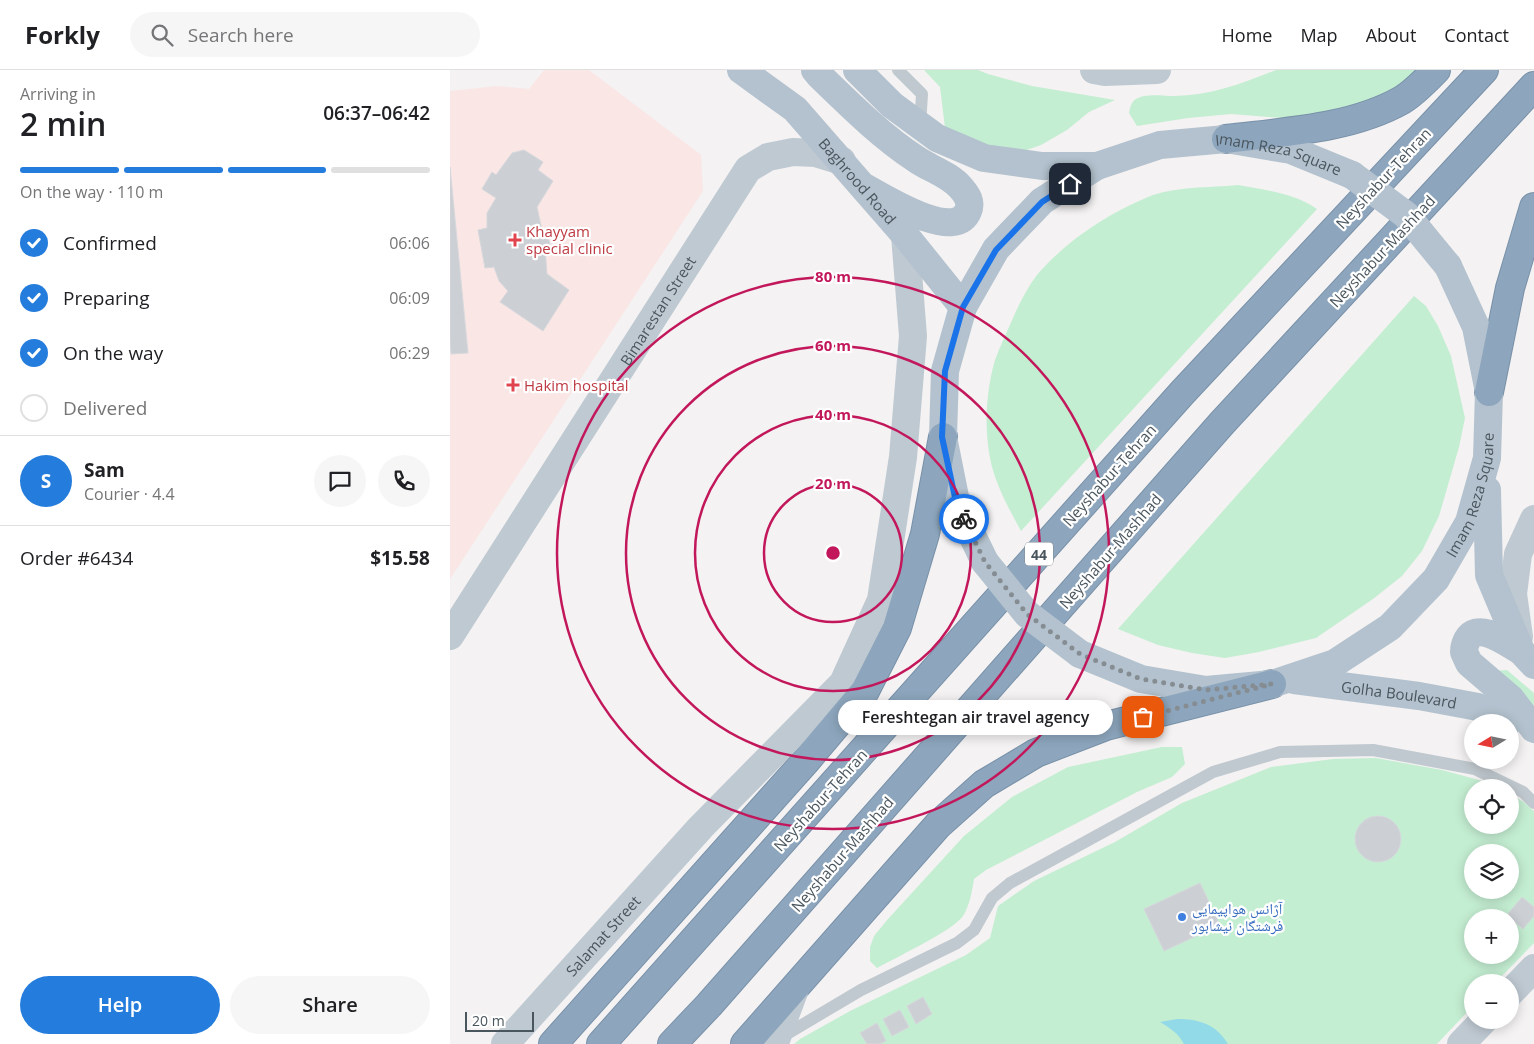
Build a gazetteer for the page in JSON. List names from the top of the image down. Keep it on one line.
{"streets":{"highway":["Neyshabur-Tehran","Neyshabur-Mashhad","44"],"main road":["Imam Reza Square","Baghrood Road","Bimarestan Street","Golha Boulevard","Salamat Street"]},"crossings":[["Imam Reza Square","Baghrood Road"],["Imam Reza Square","Golha Boulevard"],["Baghrood Road","Bimarestan Street"],["Baghrood Road","Salamat Street"]],"places":{"health":["Khayyam special clinic","Hakim hospital"],"other":["Fereshtegan air travel agency","آژانس هواپیمایی فرشتگان نیشابور"]},"scale_bar":"20 m","north":"left","page":{"header":"Forkly","search":"Search here","nav":["Home","Map","About","Contact"],"heading":["2 min","Arriving in","06:37–06:42"],"panel":["Sam","Courier · 4.4","Order #6434","$15.58"],"bar":"On the way · 110 m","list":[["Confirmed","06:06"],["Preparing","06:09"],["On the way","06:29"],"Delivered"],"round":"S","bubble":"Fereshtegan air travel agency","map_buttons":["+","−"],"buttons":["Help","Share"],"scale":"20 m"},"rings":["80 m","60 m","40 m","20 m"]}
